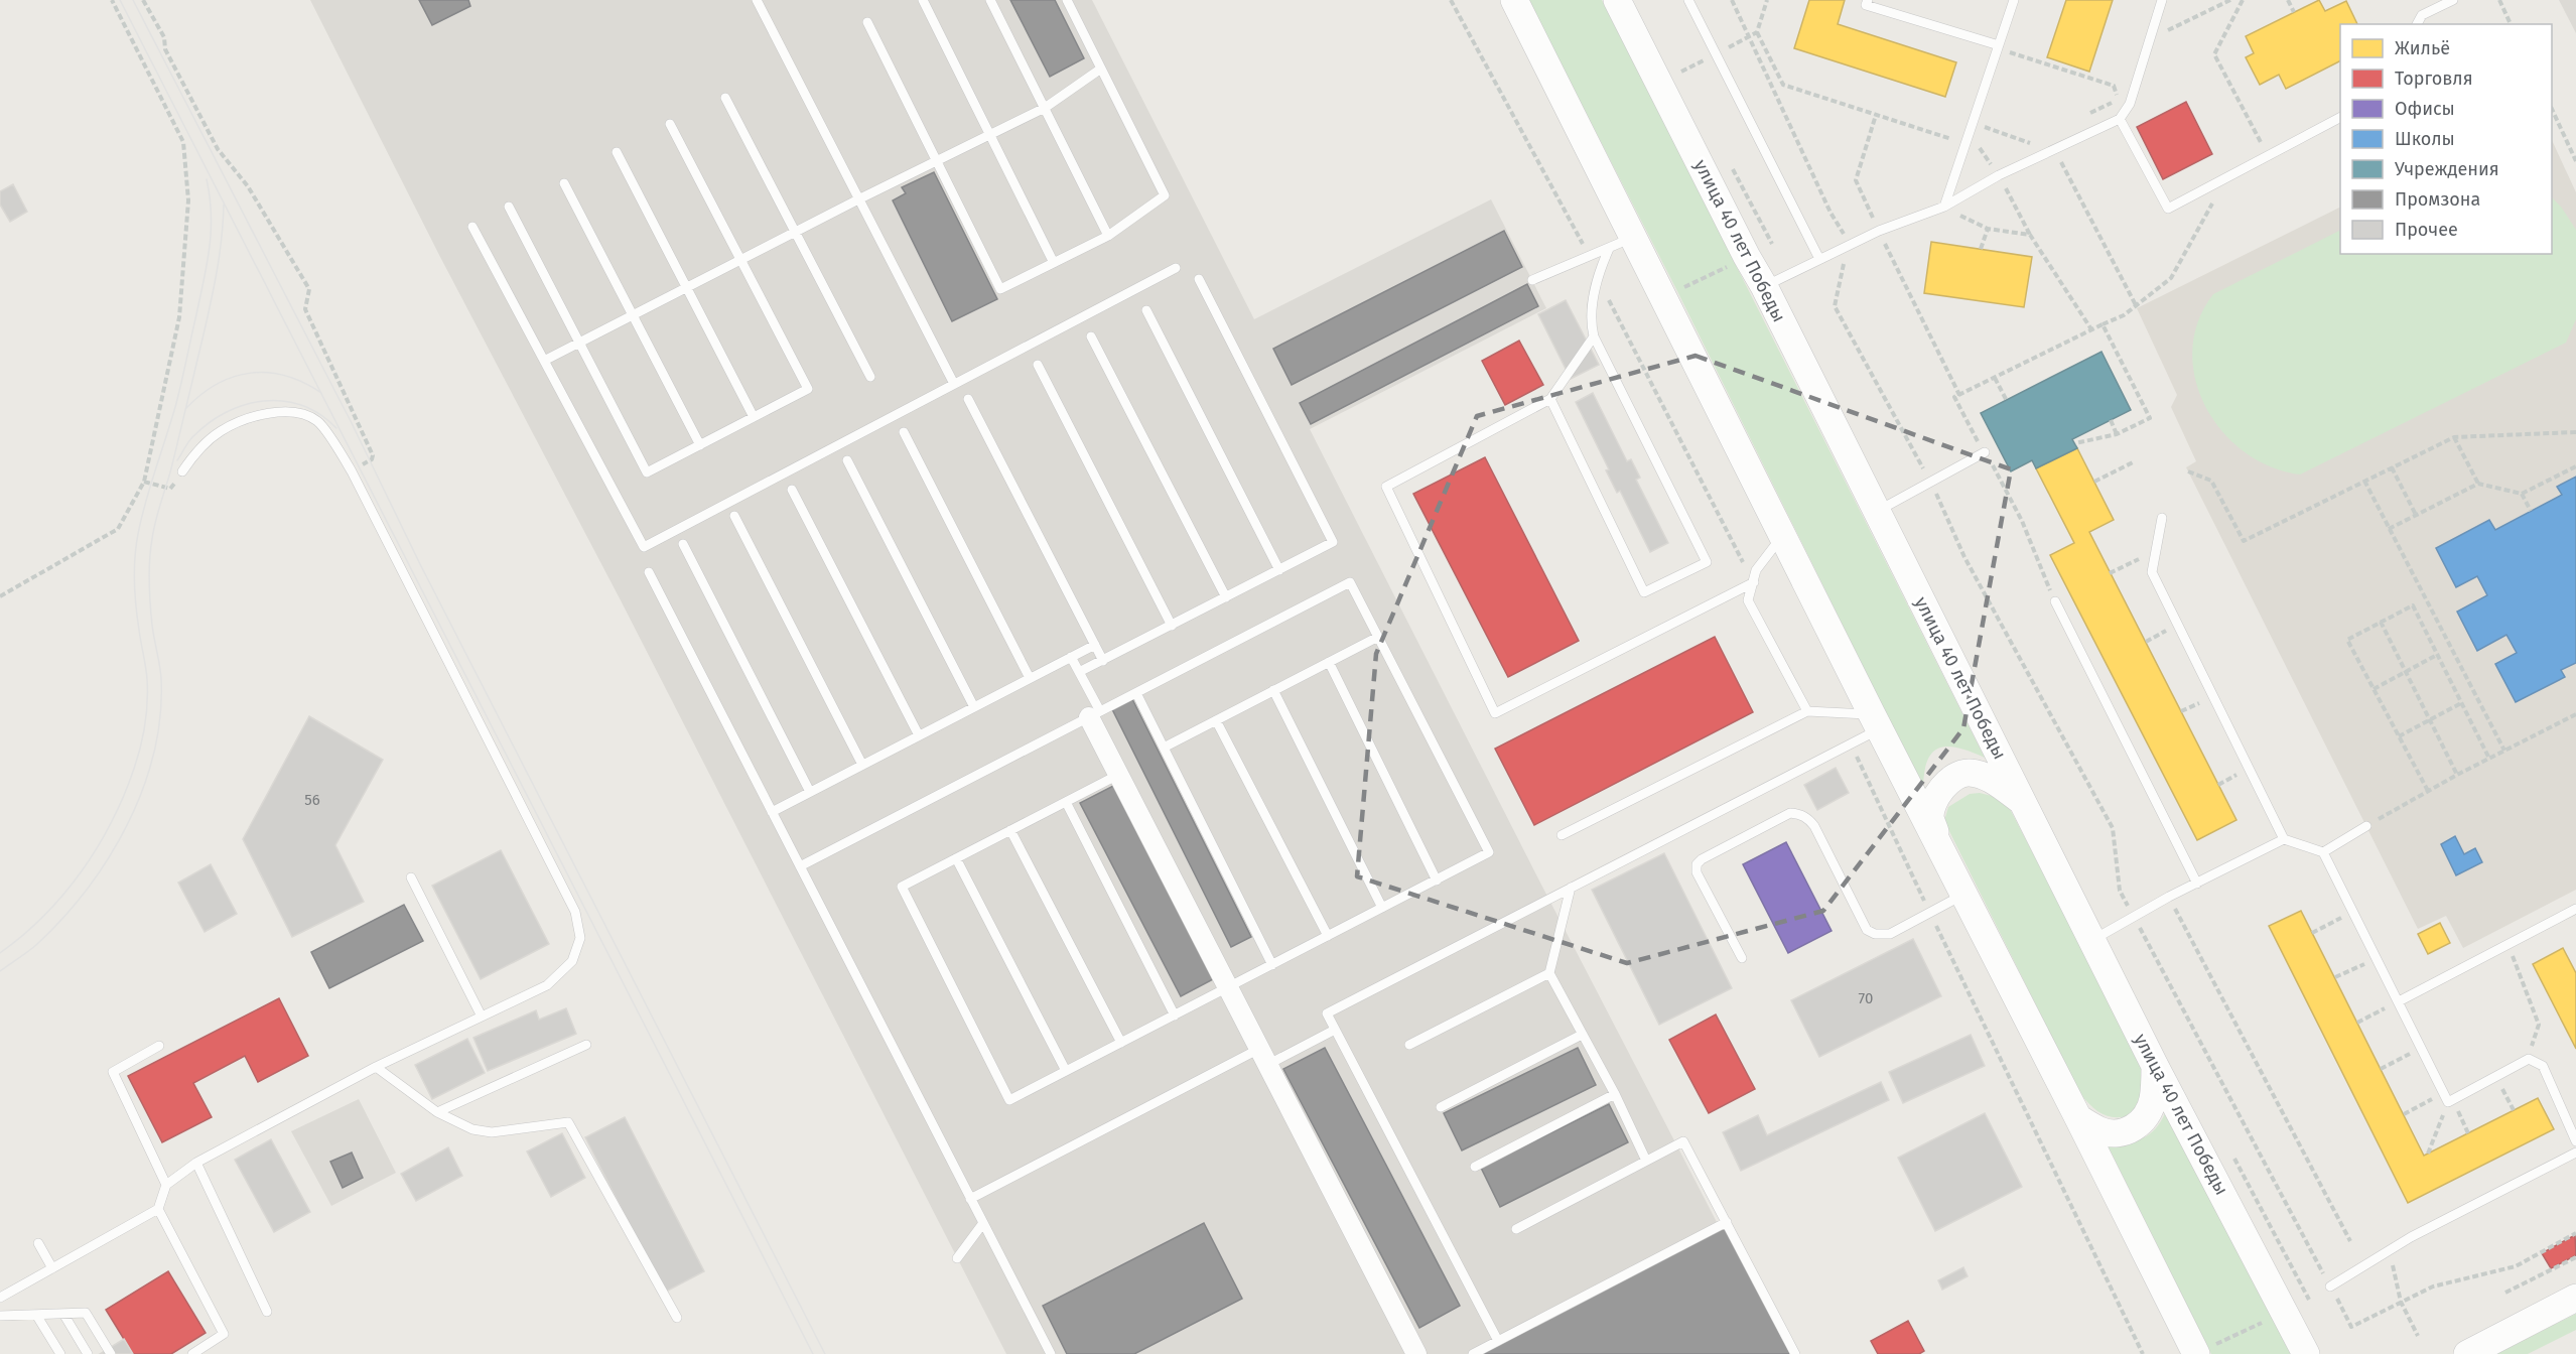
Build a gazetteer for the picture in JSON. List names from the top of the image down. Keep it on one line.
{"streets":{"street":["улица 40 лет Победы"]},"house_numbers":["56","70"],"legend":["Жильё","Торговля","Офисы","Школы","Учреждения","Промзона","Прочее"]}
